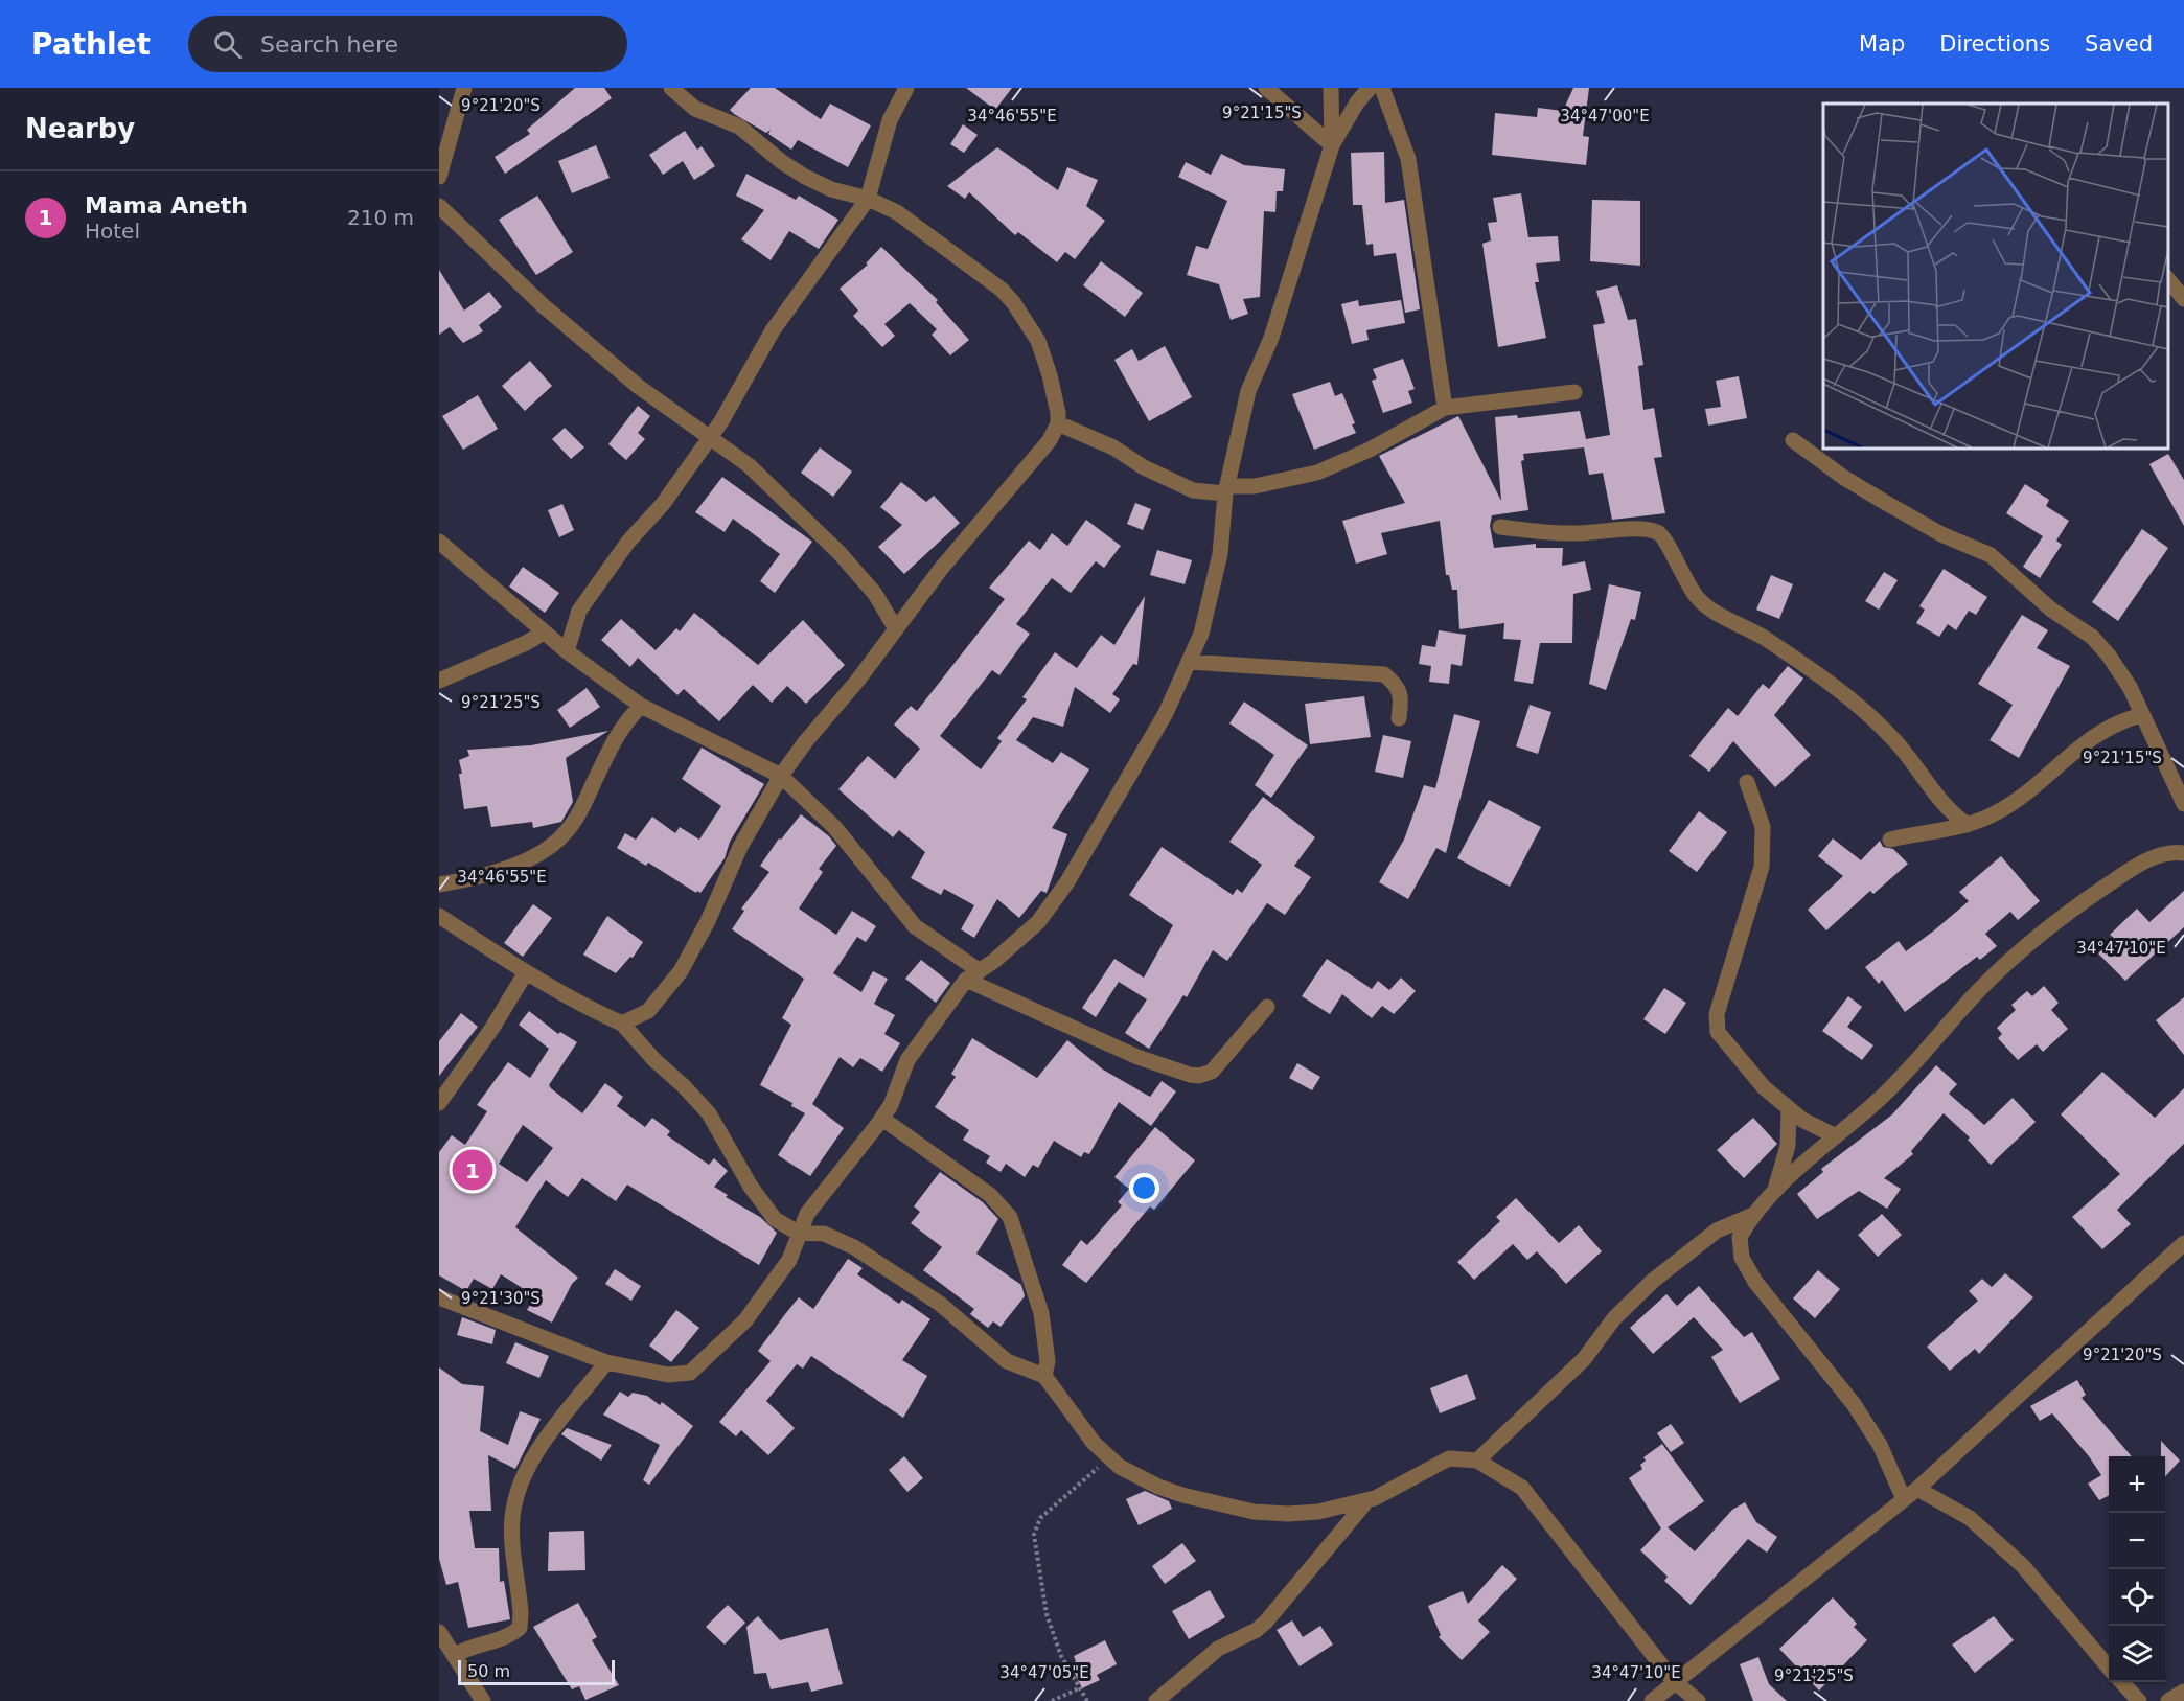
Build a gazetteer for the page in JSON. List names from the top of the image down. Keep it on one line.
{"scale_bar":"50 m","page":{"header":"Pathlet","search":"Search here","nav":["Map","Directions","Saved"],"heading":"Nearby","list":[{"mark":"1","name":"Mama Aneth","note":"Hotel","value":"210 m"}],"pins":"1","map_buttons":["+","−"],"scale":"50 m"},"coordinates":["9°21'20\"S","9°21'15\"S","34°46'55\"E","34°47'00\"E","9°21'25\"S","34°47'10\"E","9°21'30\"S","34°47'05\"E"]}
